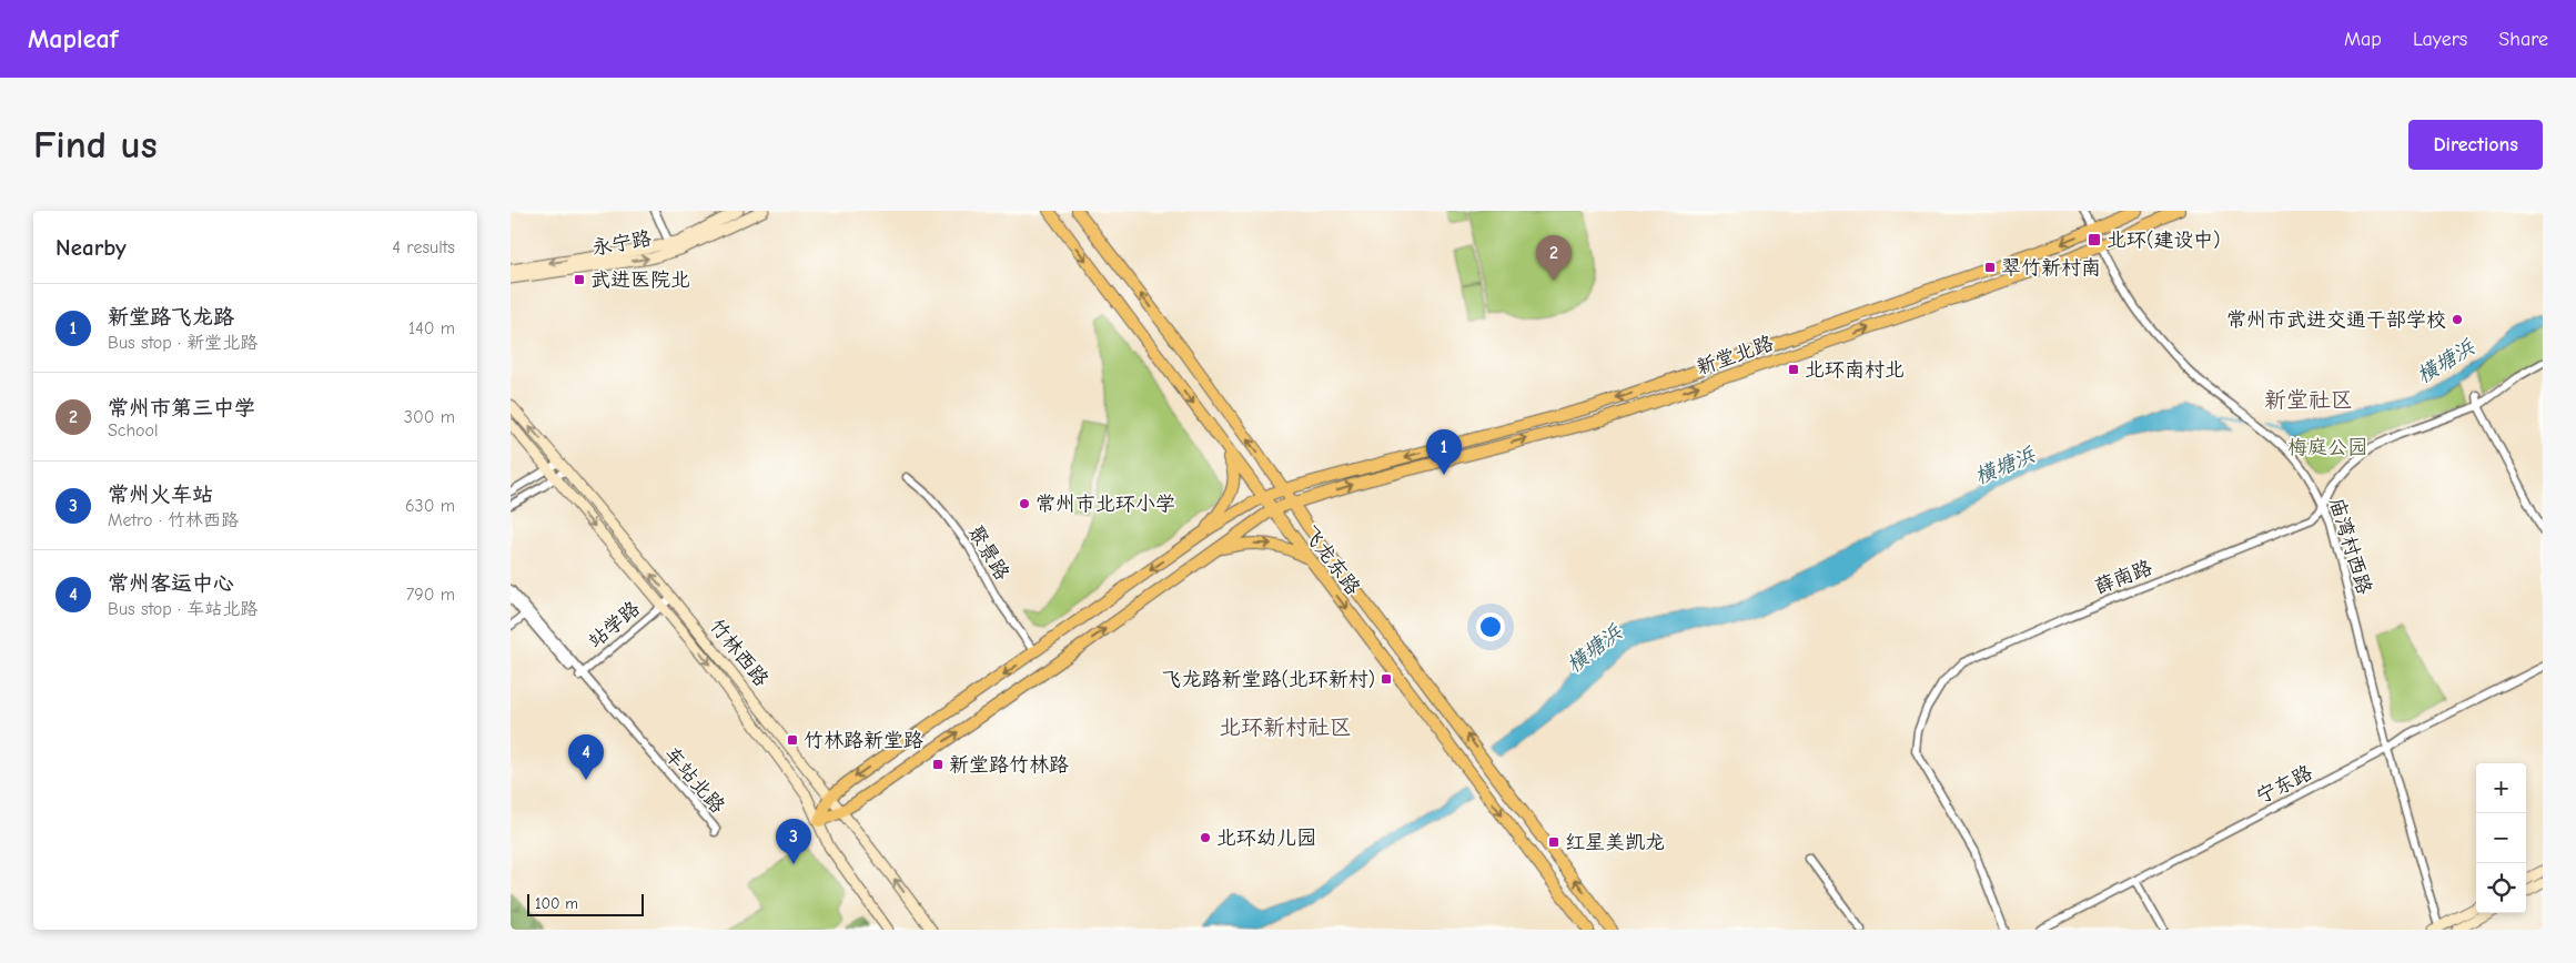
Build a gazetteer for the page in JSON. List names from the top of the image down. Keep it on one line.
{"streets":{"main road":["永宁路","新堂北路","飞龙东路","竹林西路"],"street":["庙湾村西路","聚景路","薛南路","站学路","车站北路","宁东路"]},"crossings":[["新堂北路","庙湾村西路"],["新堂北路","飞龙东路"],["新堂北路","竹林西路"],["庙湾村西路","薛南路"],["庙湾村西路","宁东路"],["站学路","竹林西路"],["站学路","车站北路"]],"districts":["新堂社区","北环新村社区"],"water":["横塘浜"],"parks":["梅庭公园"],"places":{"transit":["北环(建设中)","翠竹新村南","武进医院北","北环南村北","飞龙路新堂路(北环新村)","竹林路新堂路","新堂路竹林路","红星美凯龙"],"other":["常州市武进交通干部学校","常州市北环小学","北环幼儿园"]},"scale_bar":"100 m","page":{"header":"Mapleaf","nav":["Map","Layers","Share"],"buttons":"Directions","title":"Find us","heading":["Nearby","4 results"],"pins":["2","1","4","3"],"list":[{"mark":"1","name":"新堂路飞龙路","note":"Bus stop · 新堂北路","value":"140 m"},{"mark":"2","name":"常州市第三中学","note":"School","value":"300 m"},{"mark":"3","name":"常州火车站","note":"Metro · 竹林西路","value":"630 m"},{"mark":"4","name":"常州客运中心","note":"Bus stop · 车站北路","value":"790 m"}],"map_buttons":["+","−"],"scale":"100 m"}}
